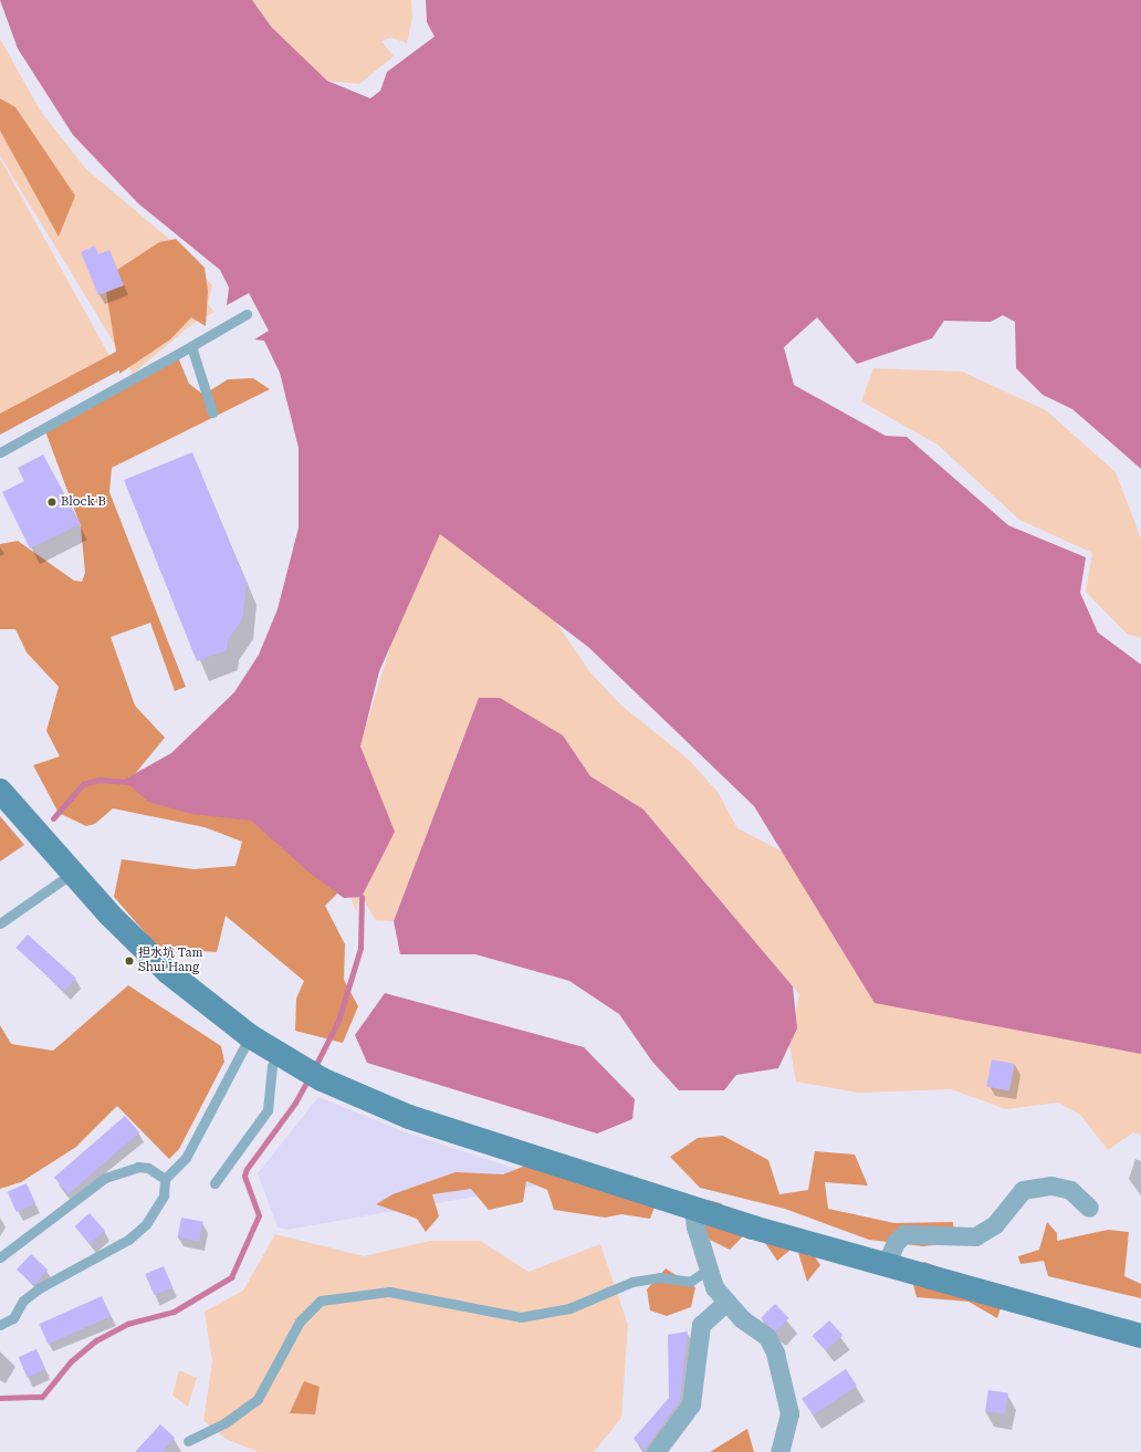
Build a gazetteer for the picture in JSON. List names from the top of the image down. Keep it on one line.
{"places":["Block B","担水坑 Tam Shui Hang"]}
